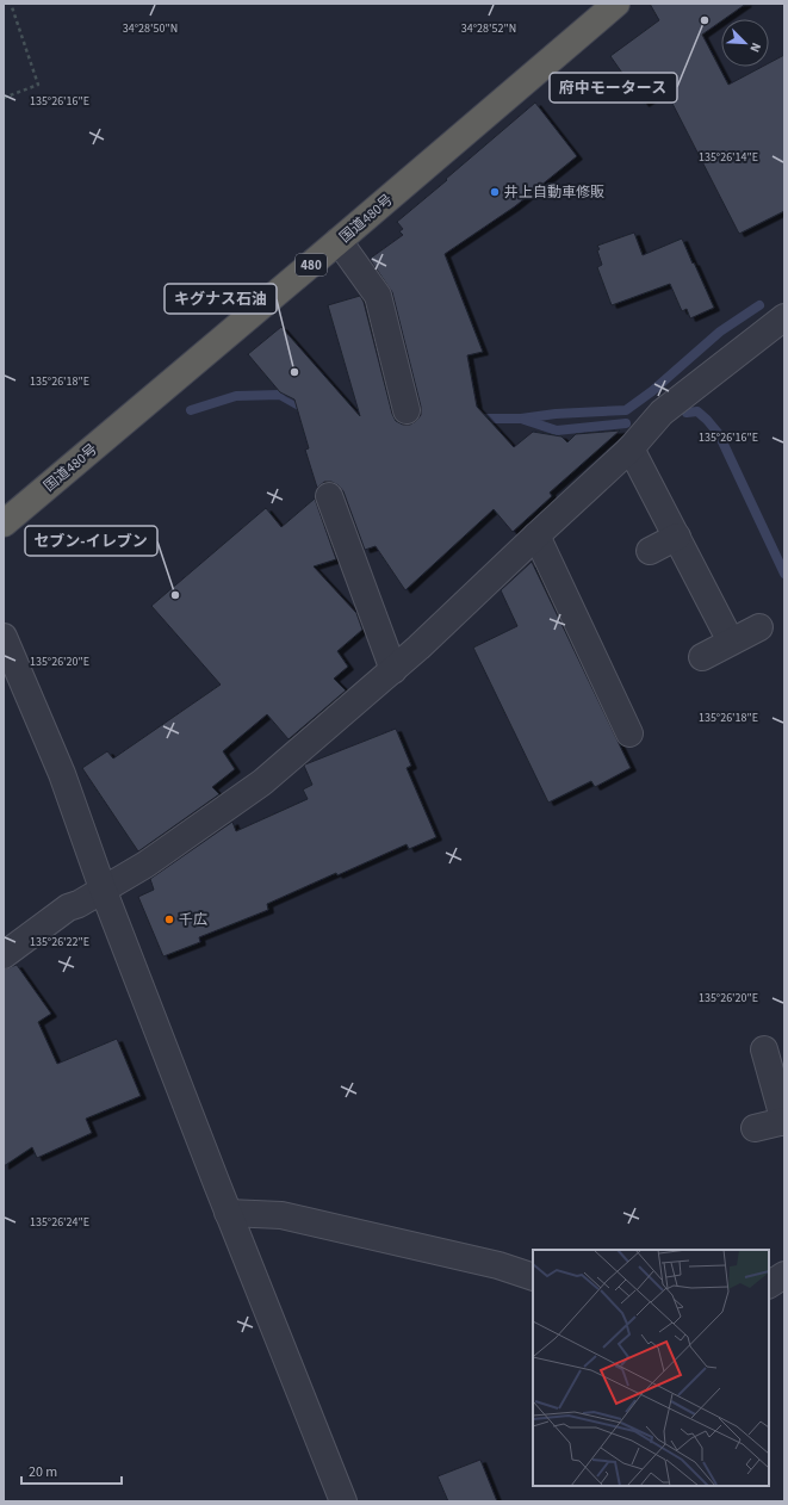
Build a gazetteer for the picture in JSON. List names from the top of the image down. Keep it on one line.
{"streets":{"highway":["国道480号","480"]},"places":["府中モータース","井上自動車修販","キグナス石油","セブン-イレブン","千広"],"scale_bar":"20 m","north":"bottom right","coordinates":["34°28'52\"N","34°28'50\"N","135°26'16\"E","135°26'14\"E","135°26'18\"E","135°26'20\"E","135°26'22\"E","135°26'24\"E"]}
